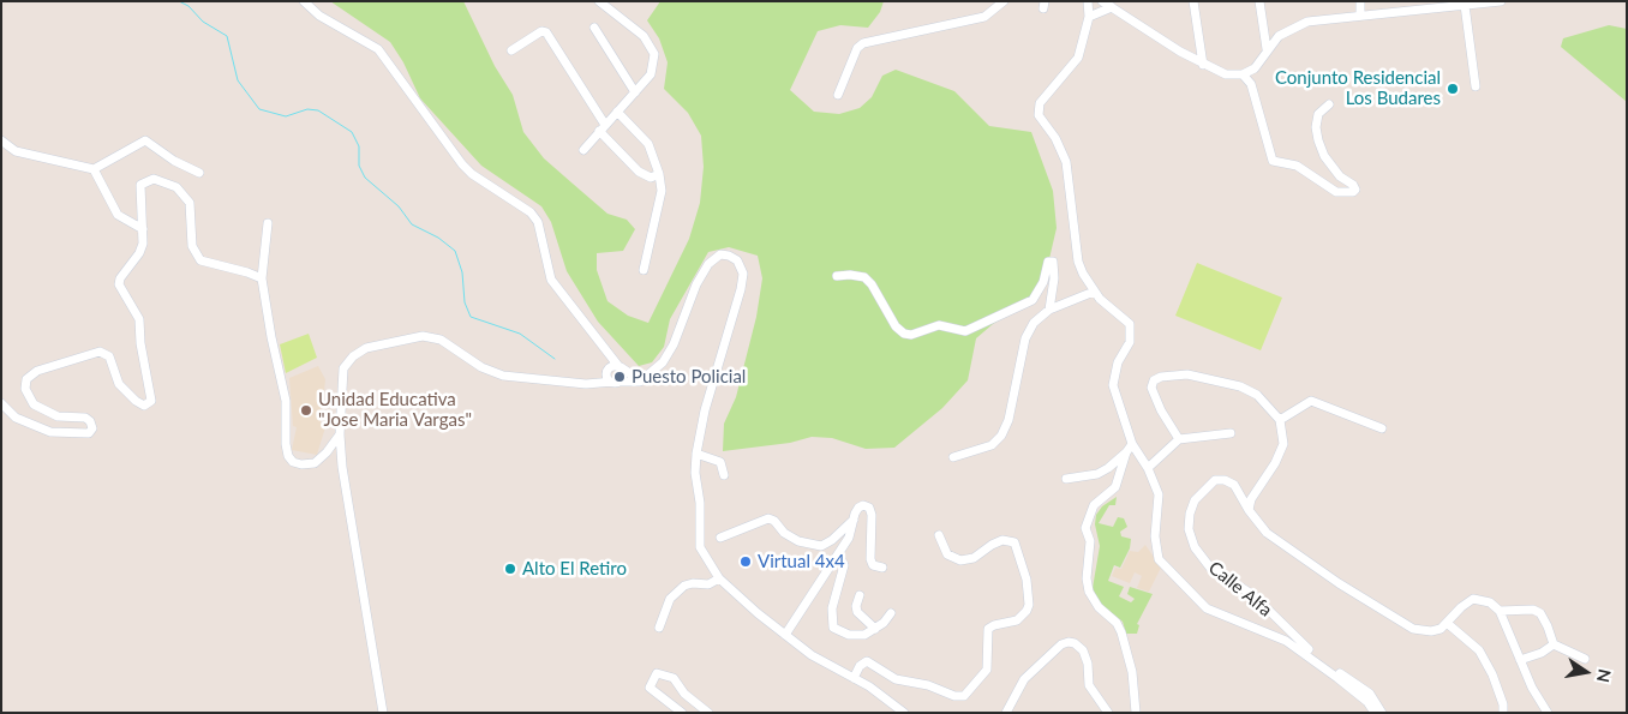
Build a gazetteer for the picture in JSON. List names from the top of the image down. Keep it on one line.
{"streets":{"street":["Calle Alfa"]},"places":["Conjunto Residencial Los Budares","Puesto Policial","Unidad Educativa \"Jose Maria Vargas\"","Virtual 4x4","Alto El Retiro"],"north":"right"}
